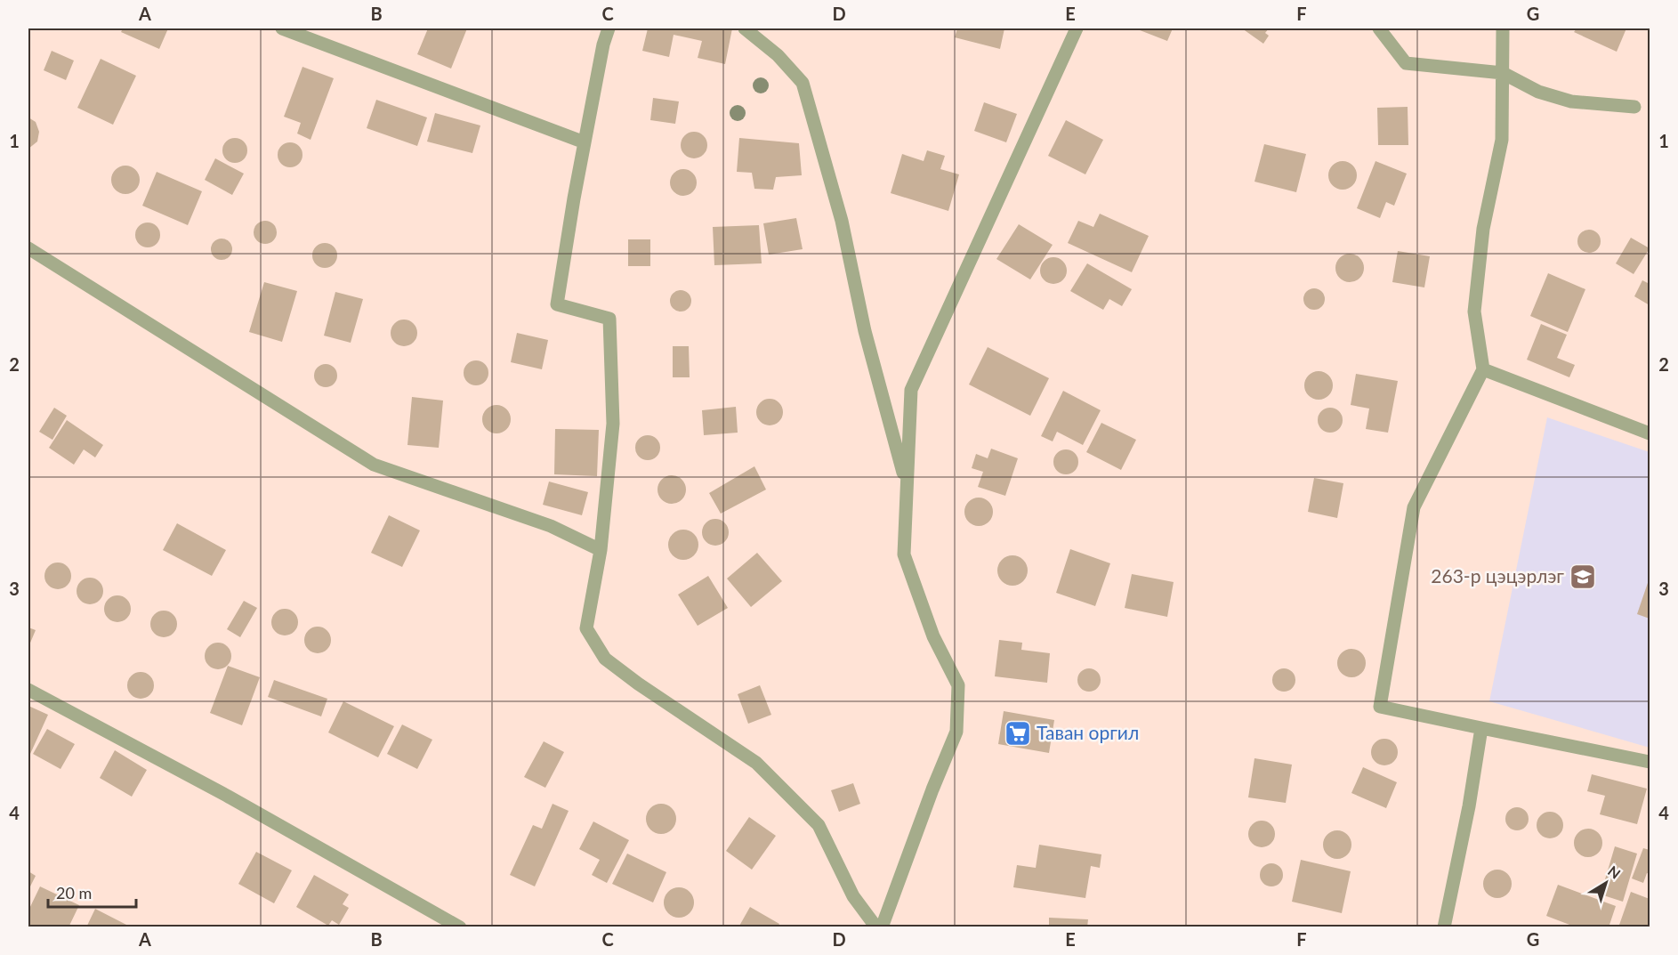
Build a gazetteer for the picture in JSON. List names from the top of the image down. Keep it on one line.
{"places":{"school or university":["263-р цэцэрлэг"],"supermarket":["Таван оргил"]},"scale_bar":"20 m","north":"top right","grid":{"columns":["A","B","C","D","E","F","G"],"rows":["1","2","3","4"]}}
